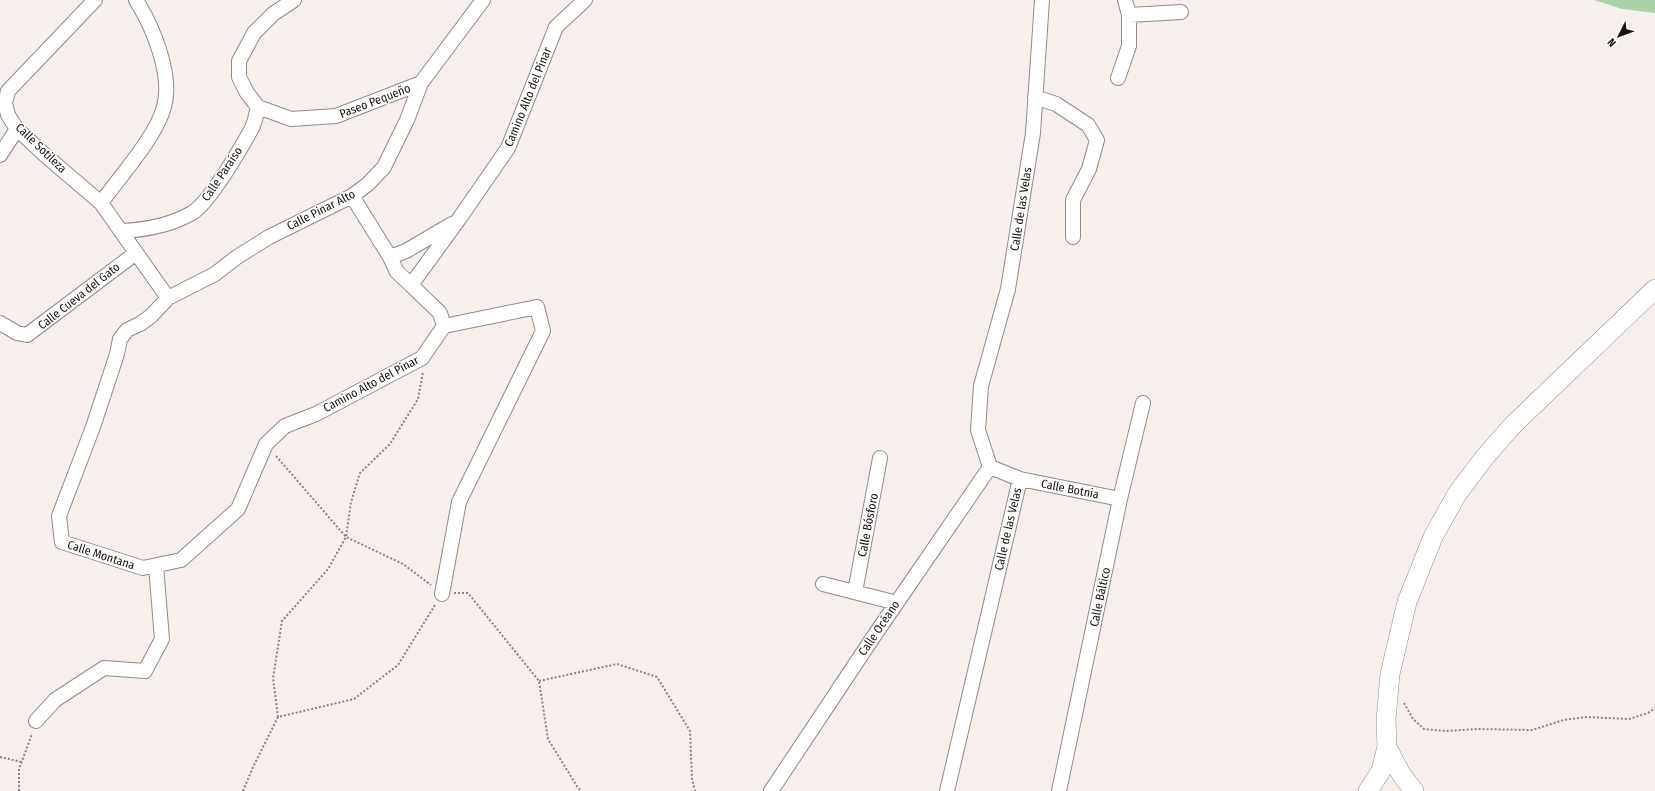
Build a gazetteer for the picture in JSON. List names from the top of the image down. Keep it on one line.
{"streets":{"street":["Camino Alto del Pinar","Paseo Pequeño","Calle Sotileza","Calle Paraíso","Calle de las Velas","Calle Pinar Alto","Calle Cueva del Gato","Calle Botnia","Calle Bósforo","Calle Montana","Calle Báltico","Calle Océano"]},"crossings":[["Camino Alto del Pinar","Calle Montana"],["Paseo Pequeño","Calle Paraíso"],["Paseo Pequeño","Calle Pinar Alto"],["Calle Sotileza","Calle Paraíso"],["Calle Sotileza","Calle Pinar Alto"],["Calle Sotileza","Calle Cueva del Gato"],["Calle Sotileza","Calle Montana"],["Calle de las Velas","Calle Botnia"],["Calle de las Velas","Calle Océano"],["Calle Pinar Alto","Calle Montana"],["Calle Botnia","Calle Báltico"]],"north":"bottom left"}
